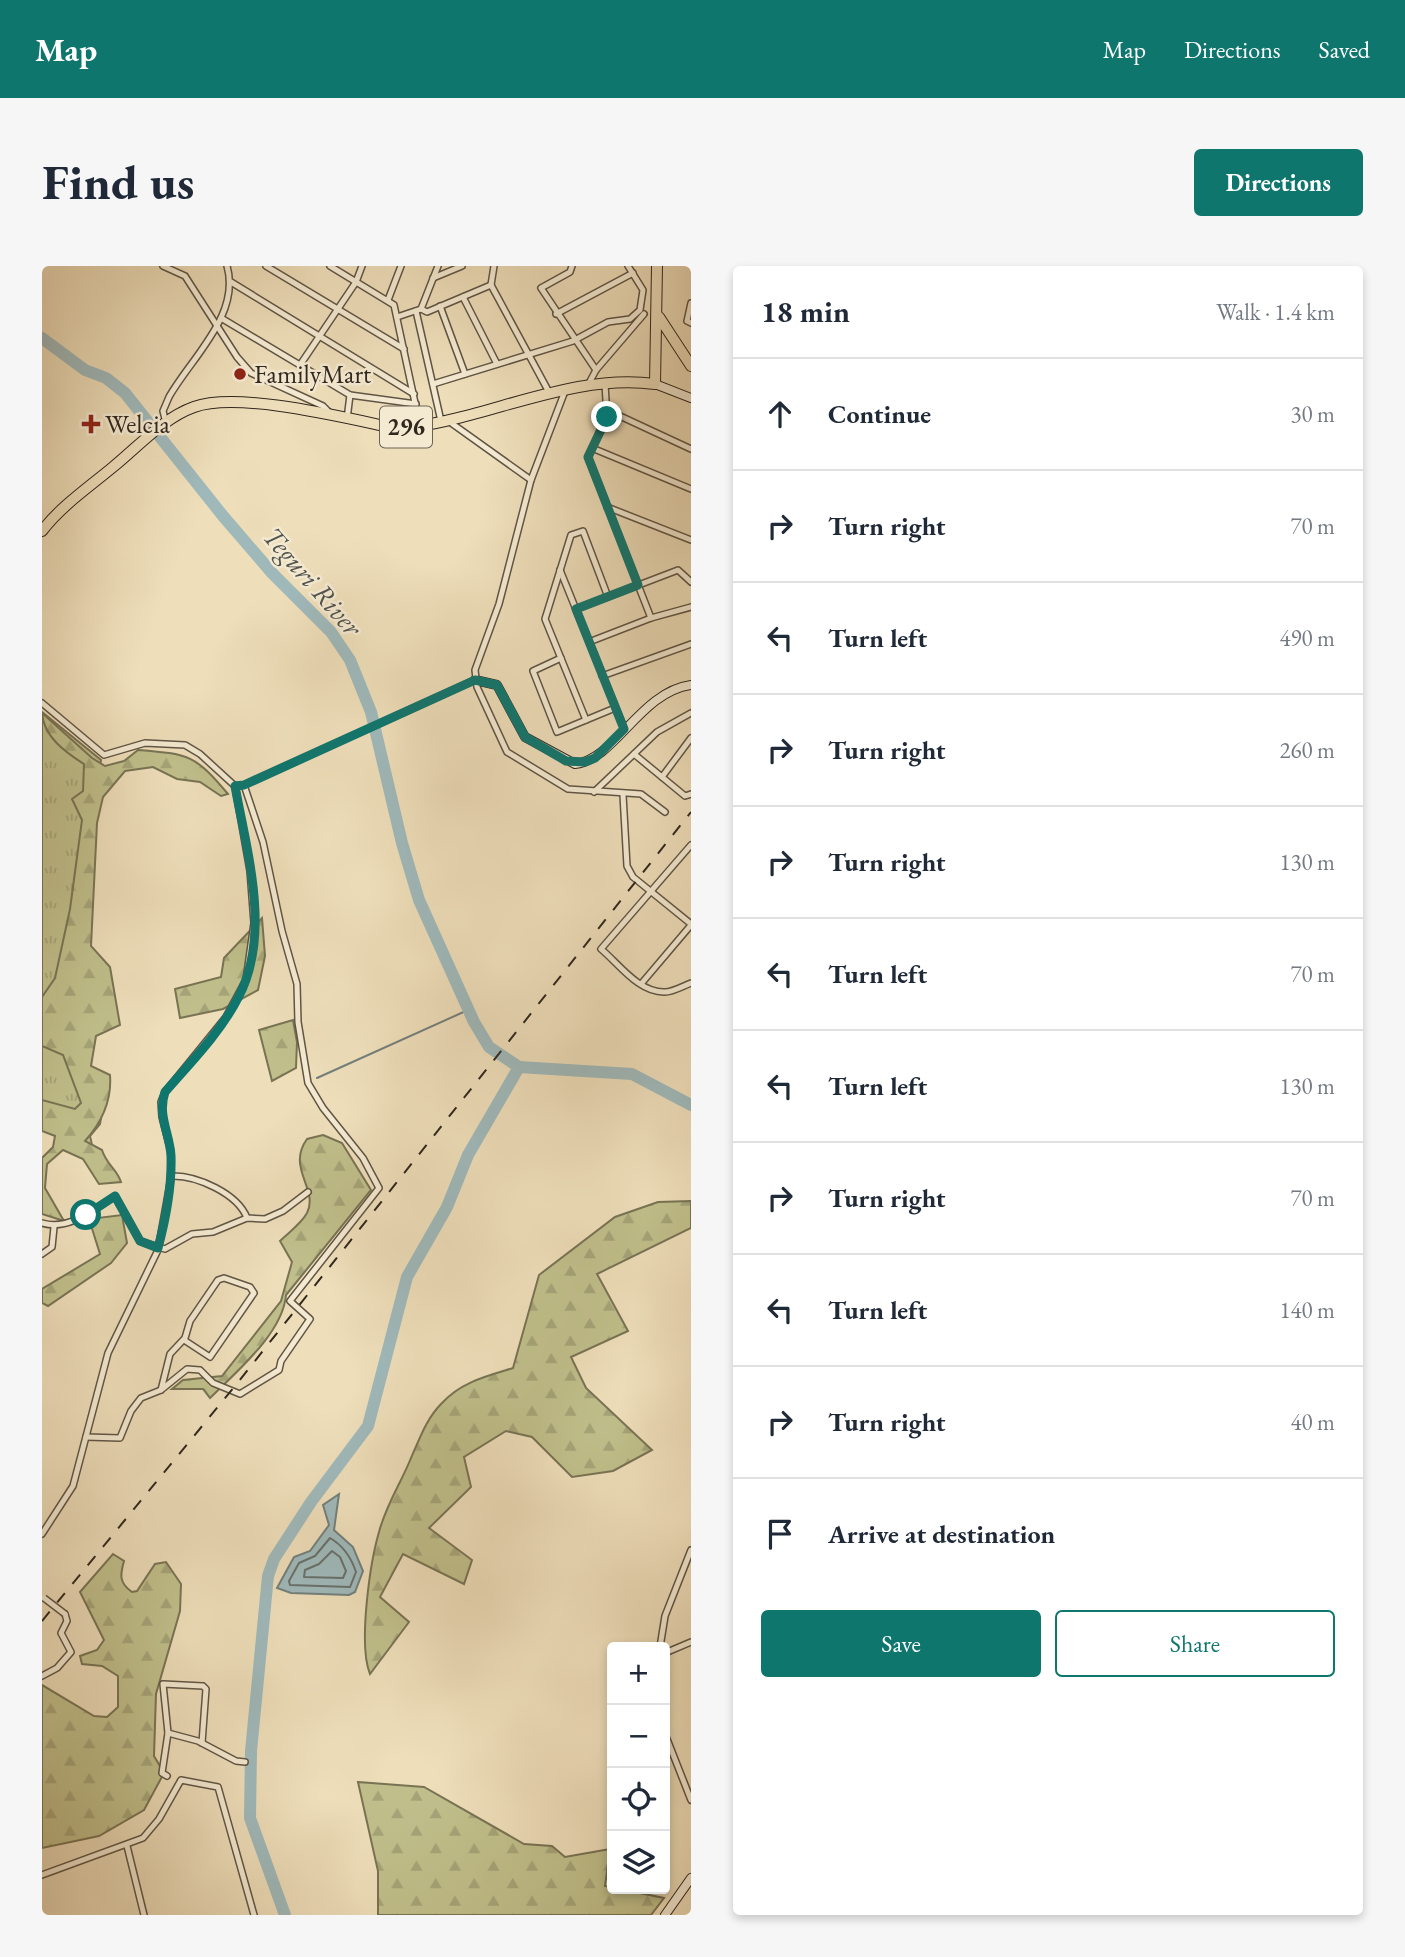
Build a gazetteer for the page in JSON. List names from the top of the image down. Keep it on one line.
{"streets":{"highway":["296"]},"water":["Teguri River"],"places":{"other":["FamilyMart"],"health":["Welcia"]},"page":{"header":"Map","nav":["Map","Directions","Saved"],"buttons":["Directions",["Save","Share"]],"title":"Find us","heading":["18 min","Walk · 1.4 km"],"list":[["Continue","30 m"],["Turn right","70 m"],["Turn left","490 m"],["Turn right","260 m"],["Turn right","130 m"],["Turn left","70 m"],["Turn left","130 m"],["Turn right","70 m"],["Turn left","140 m"],["Turn right","40 m"],"Arrive at destination"],"map_buttons":["+","−"]}}
